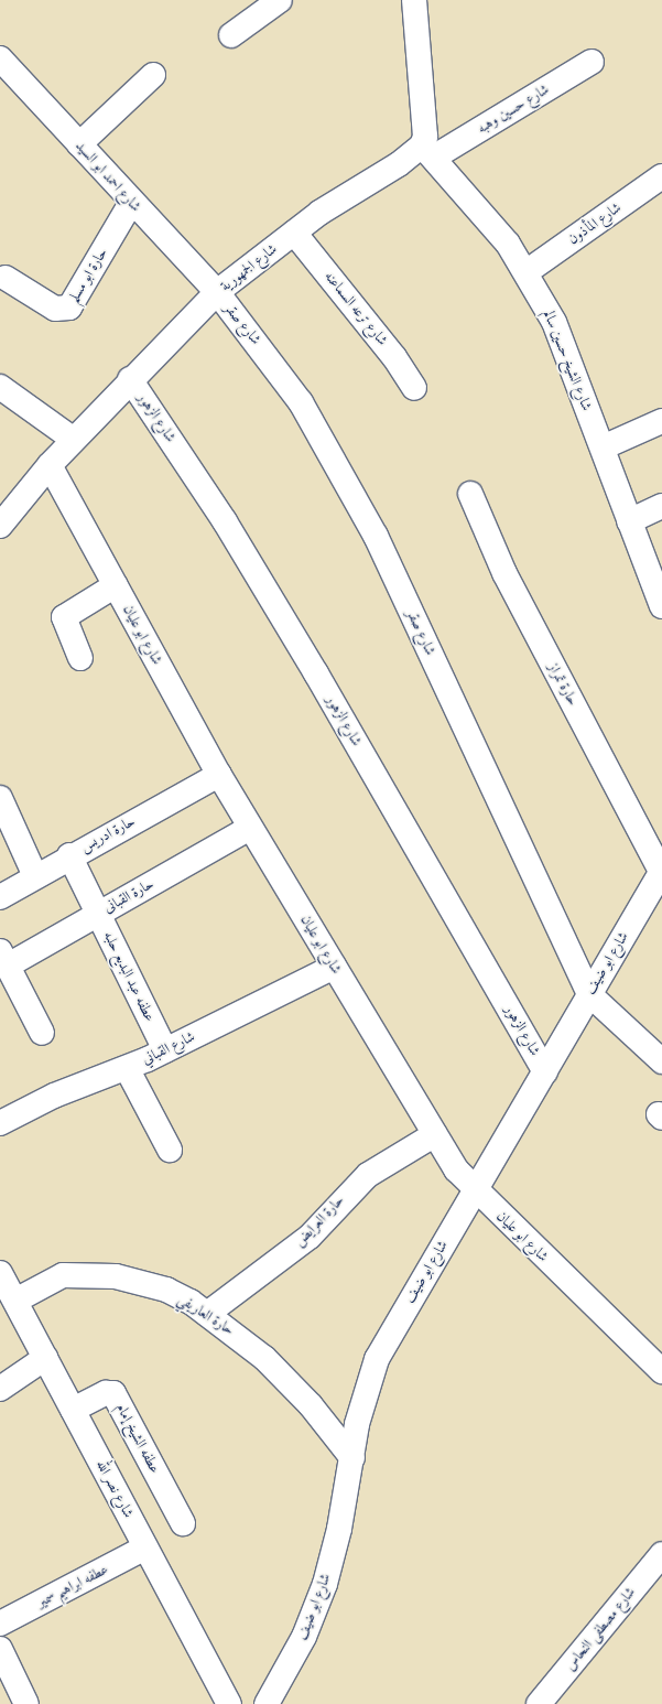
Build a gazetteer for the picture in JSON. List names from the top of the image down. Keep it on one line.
{"streets":{"street":["شارع حسين وهبه","شارع احمد ابو السيد","شارع المأذون","شارع الجمهورية","حارة ابو مسلم","شارع ترعه السماعنه","شارع صقر","شارع الشيخ حسين سالم","شارع الزهور","شارع ابو عليان","حارة تمراز","حارة ادريس","حارة القبانى","شارع ابو ضيف","عطفه عبد البديع حلبه","شارع القباني","حارة العرايض","حارة العاريفي","عطفه الشيخ إمام","شارع نصر الله","عطفه ابراهيم سمير","شارع مصطفى النحاس"]},"crossings":[["شارع حسين وهبه","شارع الجمهورية"],["شارع حسين وهبه","شارع الشيخ حسين سالم"],["شارع احمد ابو السيد","شارع الجمهورية"],["شارع احمد ابو السيد","حارة ابو مسلم"],["شارع احمد ابو السيد","شارع صقر"],["شارع المأذون","شارع الشيخ حسين سالم"],["شارع الجمهورية","شارع ترعه السماعنه"],["شارع الجمهورية","شارع صقر"],["شارع الجمهورية","شارع الشيخ حسين سالم"],["شارع الجمهورية","شارع الزهور"],["شارع الجمهورية","شارع ابو عليان"],["شارع صقر","شارع ابو ضيف"],["شارع الزهور","شارع ابو ضيف"],["شارع ابو عليان","حارة ادريس"],["شارع ابو عليان","حارة القبانى"],["شارع ابو عليان","شارع ابو ضيف"],["شارع ابو عليان","شارع القباني"],["شارع ابو عليان","حارة العرايض"],["حارة تمراز","شارع ابو ضيف"],["حارة ادريس","عطفه عبد البديع حلبه"],["حارة القبانى","عطفه عبد البديع حلبه"],["شارع ابو ضيف","حارة العاريفي"],["عطفه عبد البديع حلبه","شارع القباني"],["حارة العرايض","حارة العاريفي"],["حارة العاريفي","شارع نصر الله"],["عطفه الشيخ إمام","شارع نصر الله"],["شارع نصر الله","عطفه ابراهيم سمير"]]}
